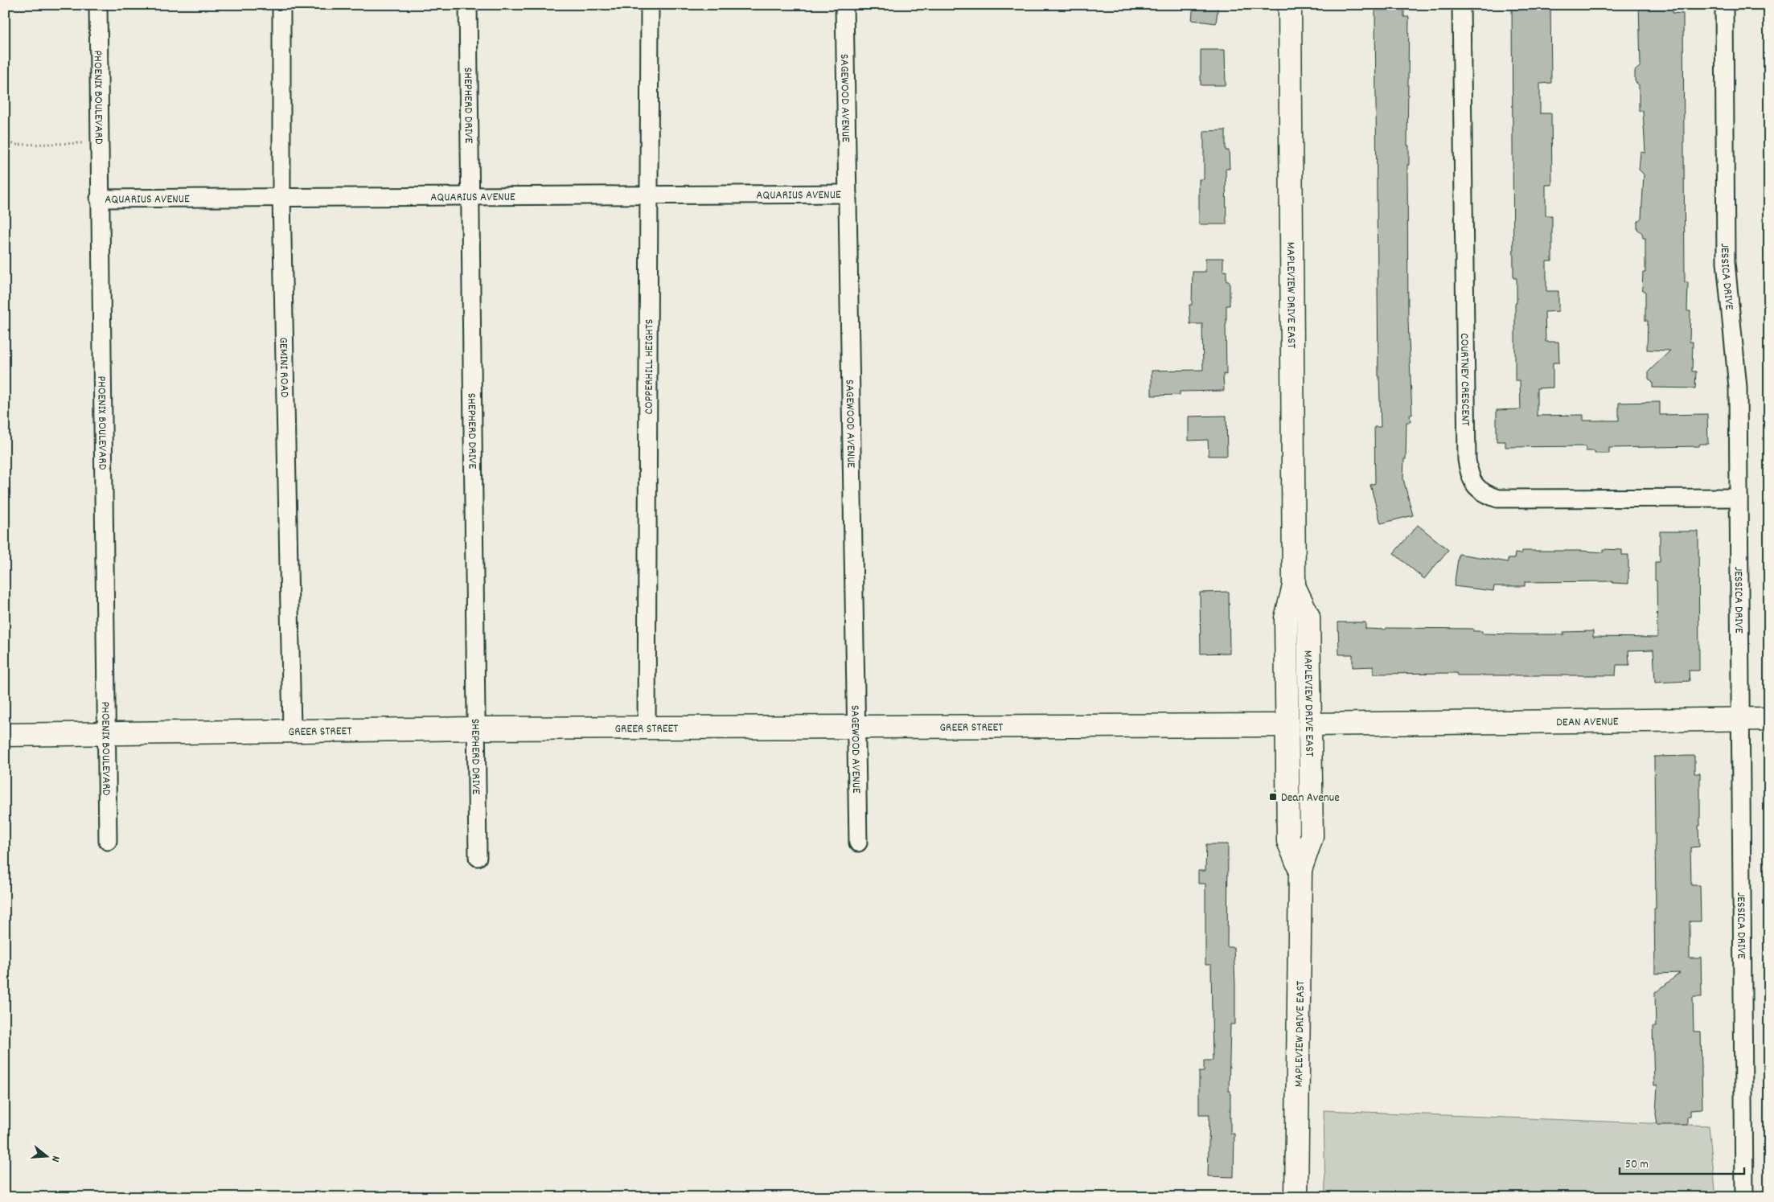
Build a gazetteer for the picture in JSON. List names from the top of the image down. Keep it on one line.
{"streets":{"street":["PHOENIX BOULEVARD","SAGEWOOD AVENUE","SHEPHERD DRIVE","AQUARIUS AVENUE","JESSICA DRIVE","MAPLEVIEW DRIVE EAST","COPPERHILL HEIGHTS","GEMINI ROAD","COURTNEY CRESCENT","DEAN AVENUE","GREER STREET"]},"crossings":[["PHOENIX BOULEVARD","AQUARIUS AVENUE"],["PHOENIX BOULEVARD","GREER STREET"],["SAGEWOOD AVENUE","AQUARIUS AVENUE"],["SAGEWOOD AVENUE","GREER STREET"],["SHEPHERD DRIVE","AQUARIUS AVENUE"],["SHEPHERD DRIVE","GREER STREET"],["AQUARIUS AVENUE","COPPERHILL HEIGHTS"],["AQUARIUS AVENUE","GEMINI ROAD"],["JESSICA DRIVE","COURTNEY CRESCENT"],["JESSICA DRIVE","DEAN AVENUE"],["MAPLEVIEW DRIVE EAST","DEAN AVENUE"],["MAPLEVIEW DRIVE EAST","GREER STREET"],["COPPERHILL HEIGHTS","GREER STREET"],["GEMINI ROAD","GREER STREET"]],"places":{"transit":["Dean Avenue"]},"scale_bar":"50 m","north":"right"}
